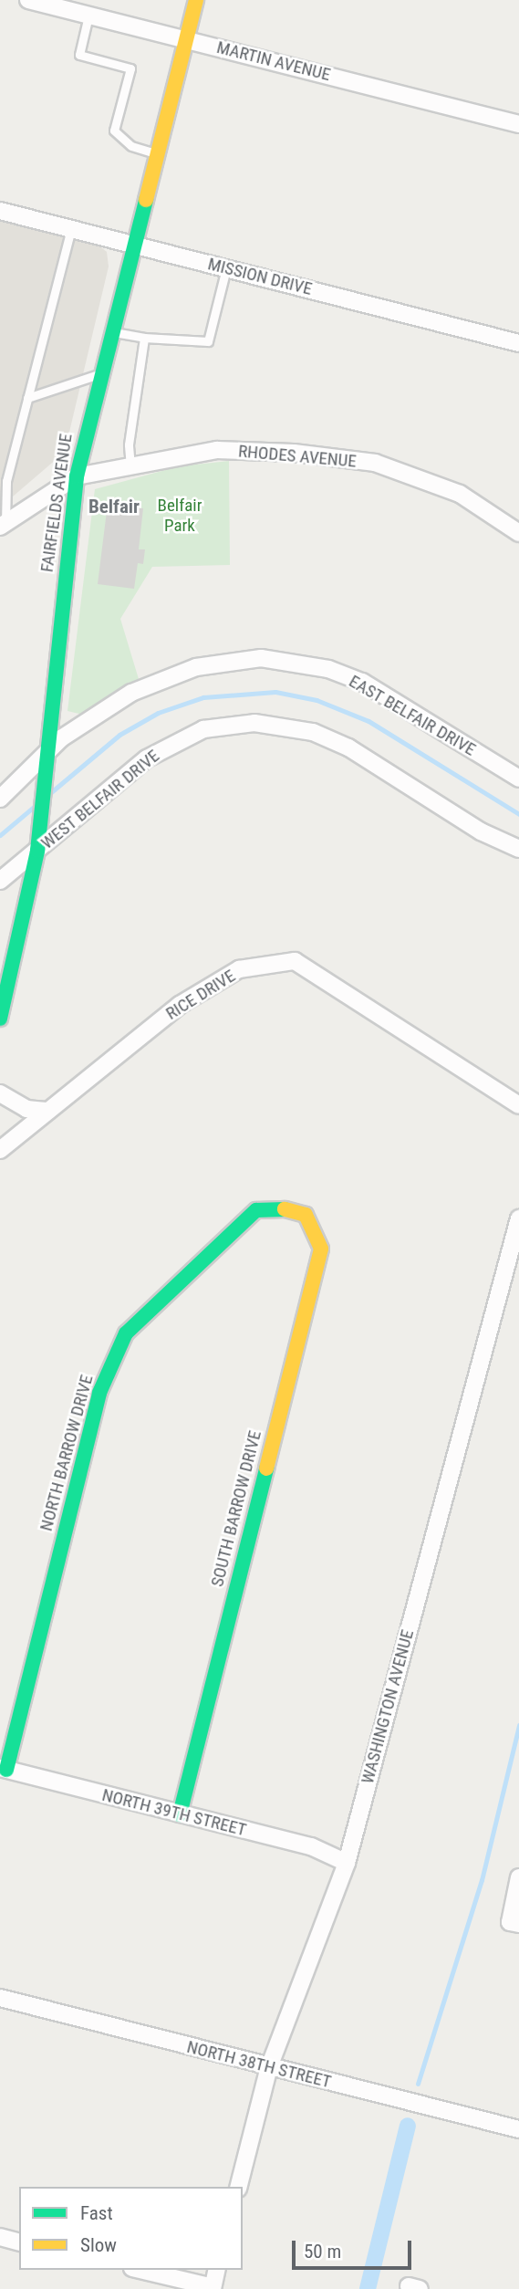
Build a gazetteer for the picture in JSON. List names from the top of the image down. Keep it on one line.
{"streets":{"street":["MARTIN AVENUE","MISSION DRIVE","RHODES AVENUE","FAIRFIELDS AVENUE","EAST BELFAIR DRIVE","WEST BELFAIR DRIVE","RICE DRIVE","NORTH BARROW DRIVE","SOUTH BARROW DRIVE","WASHINGTON AVENUE","NORTH 39TH STREET","NORTH 38TH STREET"]},"crossings":[["MARTIN AVENUE","FAIRFIELDS AVENUE"],["MISSION DRIVE","FAIRFIELDS AVENUE"],["RHODES AVENUE","FAIRFIELDS AVENUE"],["FAIRFIELDS AVENUE","EAST BELFAIR DRIVE"],["FAIRFIELDS AVENUE","WEST BELFAIR DRIVE"],["NORTH BARROW DRIVE","SOUTH BARROW DRIVE"],["NORTH BARROW DRIVE","NORTH 39TH STREET"],["SOUTH BARROW DRIVE","NORTH 39TH STREET"],["WASHINGTON AVENUE","NORTH 39TH STREET"],["WASHINGTON AVENUE","NORTH 38TH STREET"]],"districts":["Belfair"],"parks":["Belfair Park"],"legend":["Fast","Slow"],"scale_bar":"50 m"}
